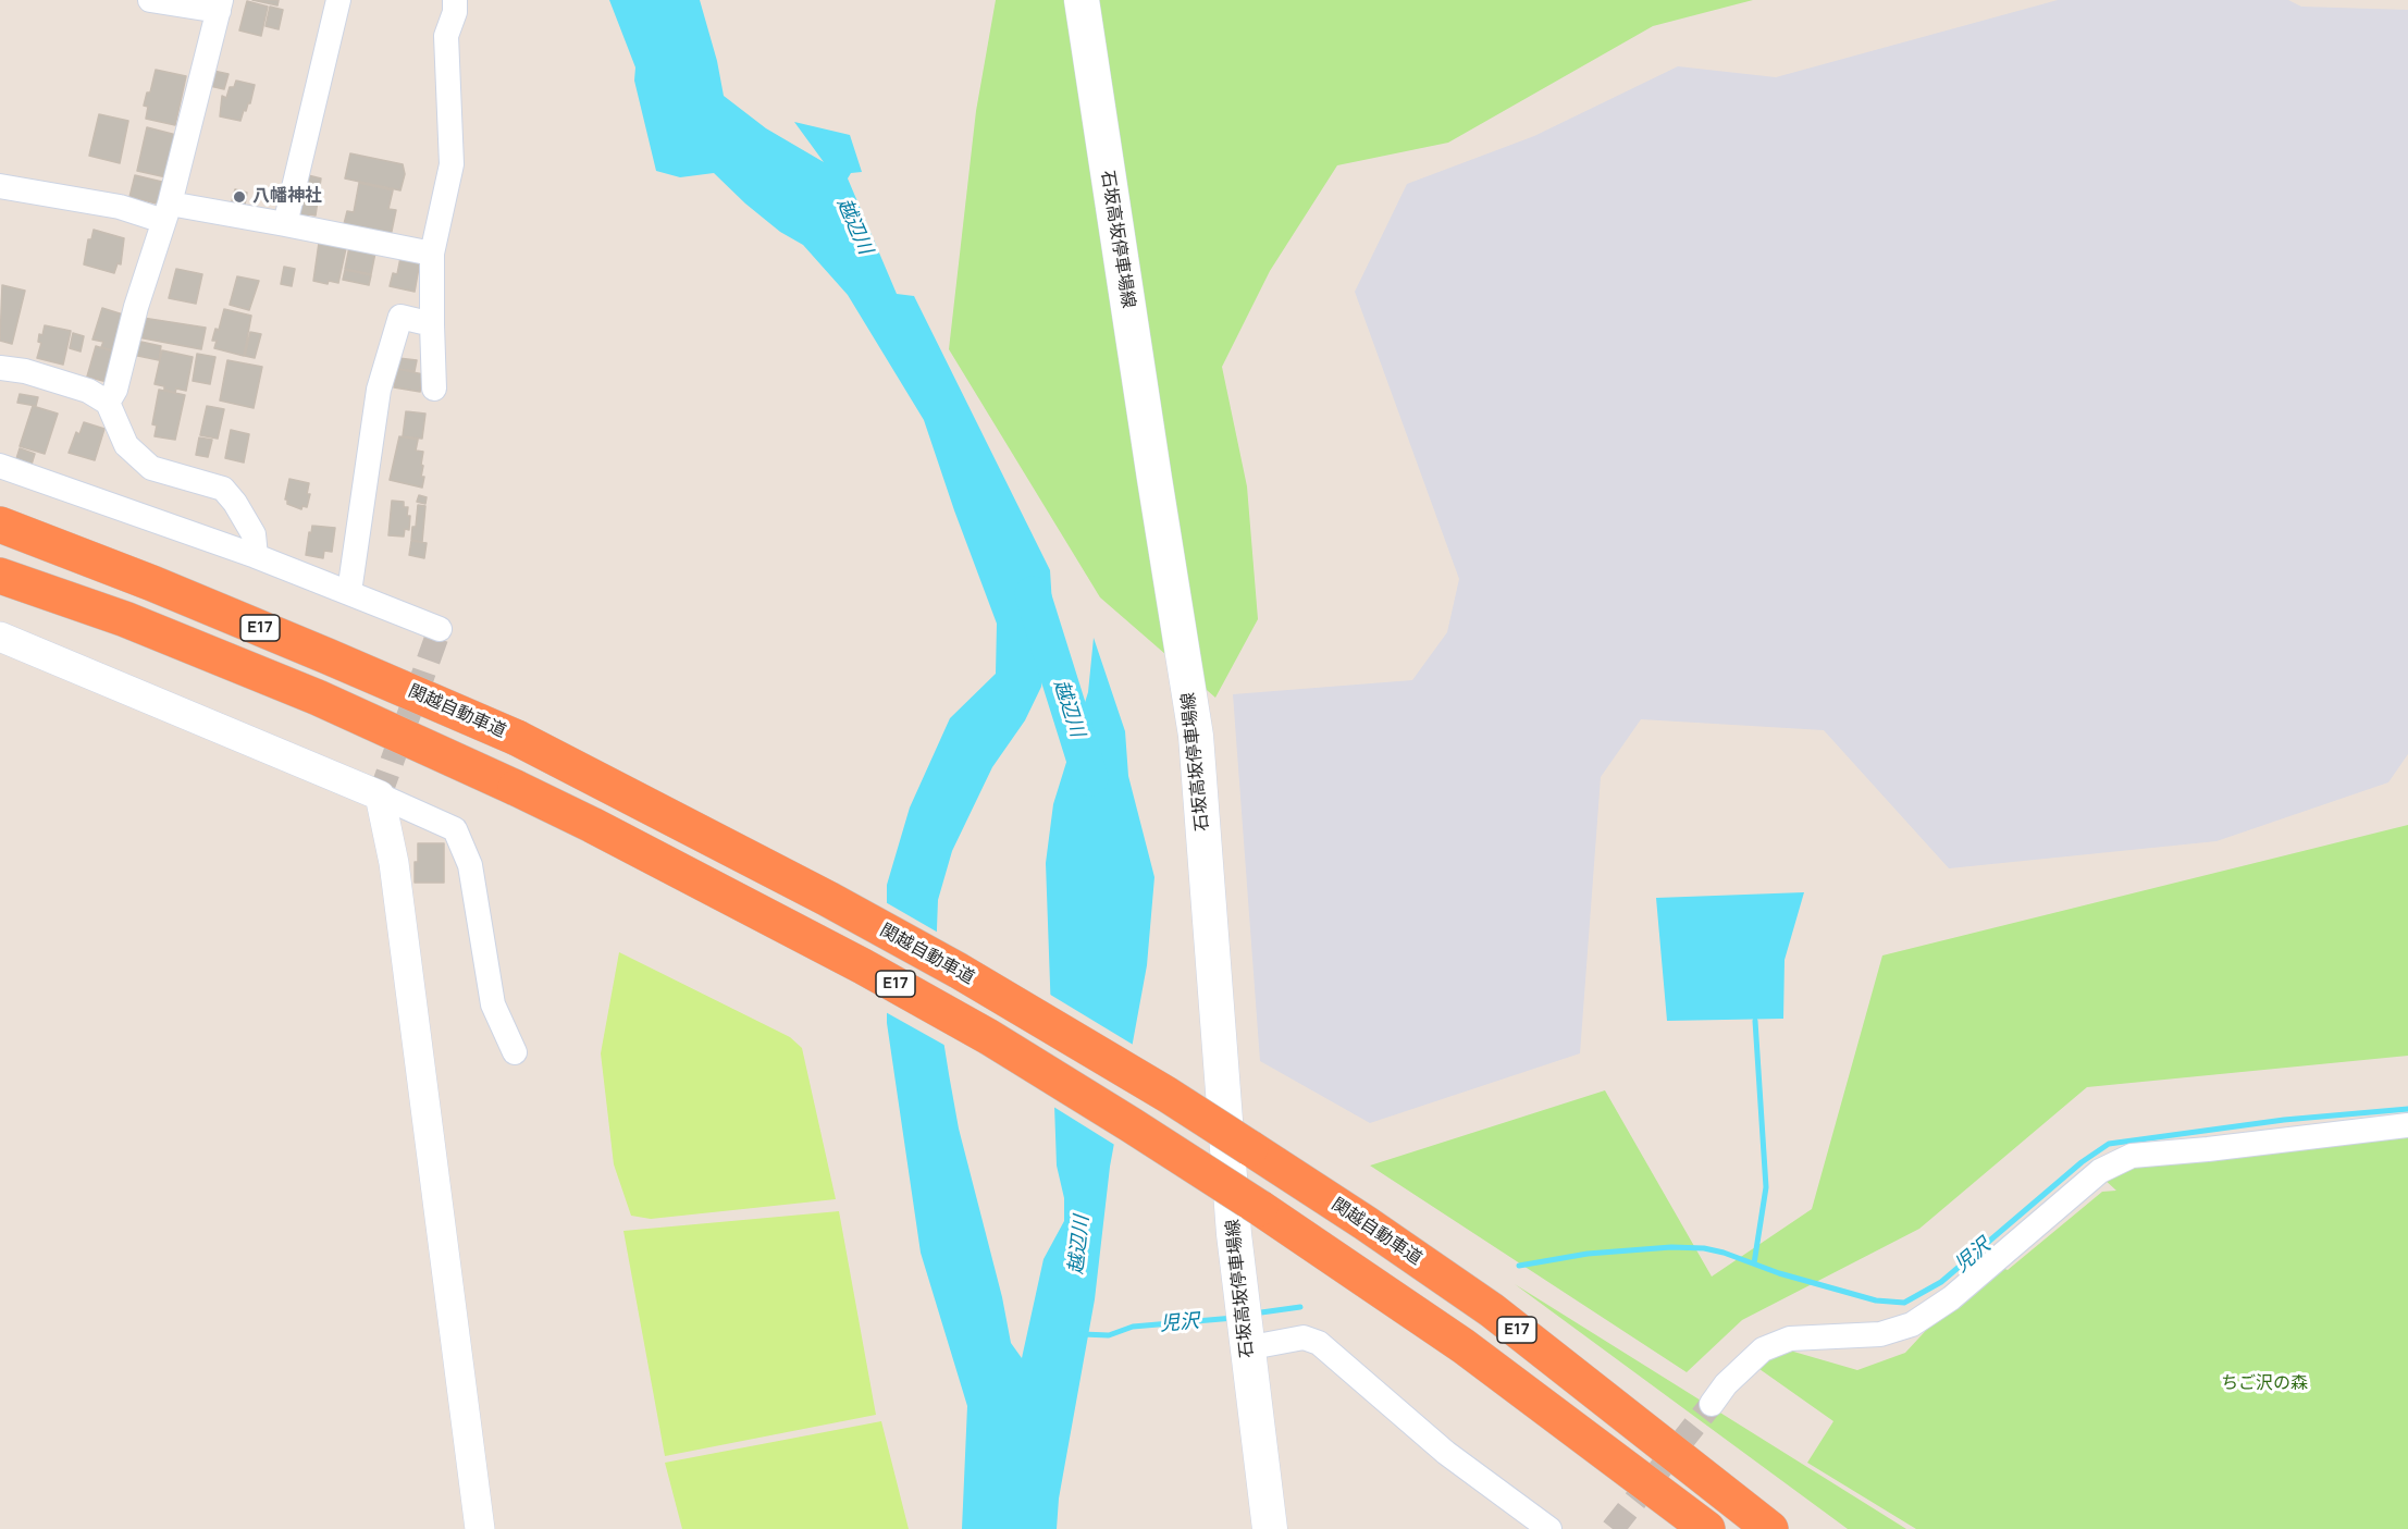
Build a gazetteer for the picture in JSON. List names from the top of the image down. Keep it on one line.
{"streets":{"highway":["E17","関越自動車道"],"main road":["石坂高坂停車場線"]},"water":["越辺川","児沢"],"parks":["ちご沢の森"],"places":["八幡神社"]}
